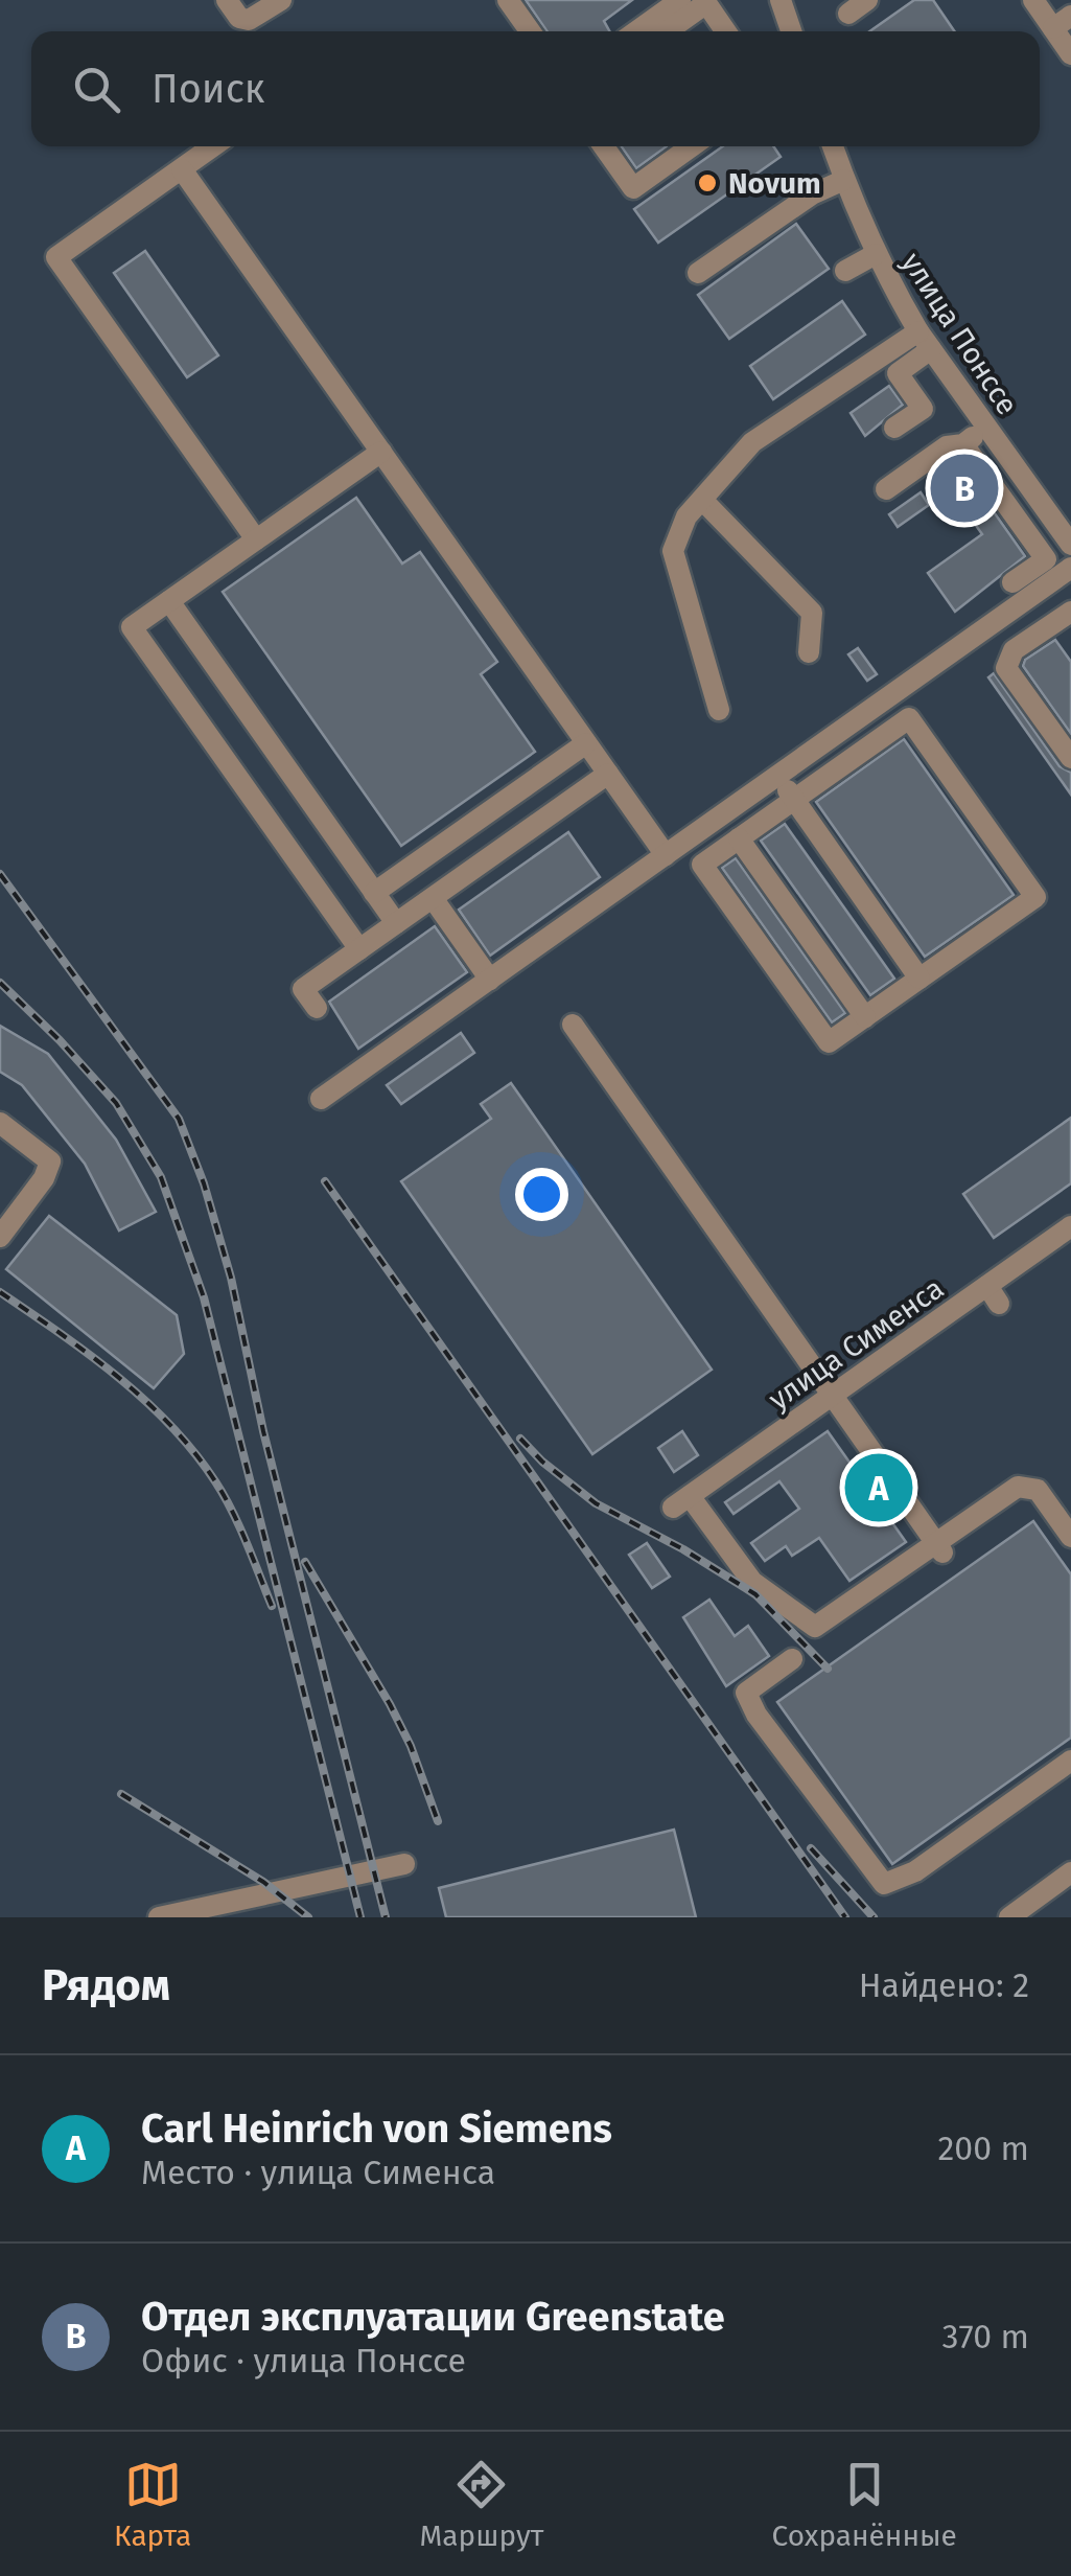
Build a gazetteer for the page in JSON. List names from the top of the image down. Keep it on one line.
{"streets":{"street":["улица Понссе","улица Сименса"]},"places":["Novum"],"page":{"search":"Поиск","pins":["B","A"],"heading":["Рядом","Найдено: 2"],"list":[{"mark":"A","name":"Carl Heinrich von Siemens","note":"Место · улица Сименса","value":"200 m"},{"mark":"B","name":"Отдел эксплуатации Greenstate","note":"Офис · улица Понссе","value":"370 m"}],"nav":["Карта","Маршрут","Сохранённые"]}}
